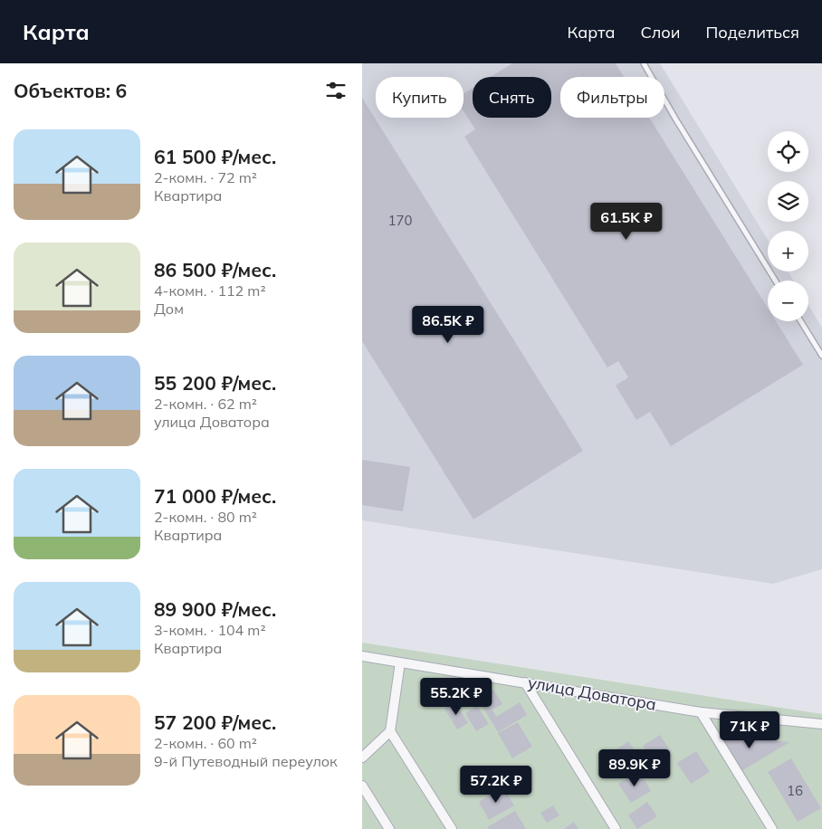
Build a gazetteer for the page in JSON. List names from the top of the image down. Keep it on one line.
{"streets":{"street":["улица Доватора"]},"house_numbers":["170","16"],"page":{"header":"Карта","nav":["Карта","Слои","Поделиться"],"heading":"Объектов: 6","chip":["Купить","Снять","Фильтры"],"list":[{"name":"61 500 ₽/мес.","note":"2-комн. · 72 m² · Квартира"},{"name":"86 500 ₽/мес.","note":"4-комн. · 112 m² · Дом"},{"name":"55 200 ₽/мес.","note":"2-комн. · 62 m² · улица Доватора"},{"name":"71 000 ₽/мес.","note":"2-комн. · 80 m² · Квартира"},{"name":"89 900 ₽/мес.","note":"3-комн. · 104 m² · Квартира"},{"name":"57 200 ₽/мес.","note":"2-комн. · 60 m² · 9-й Путеводный переулок"}],"map_buttons":["+","−"],"price":["61.5K ₽","86.5K ₽","55.2K ₽","71K ₽","89.9K ₽","57.2K ₽"]}}
